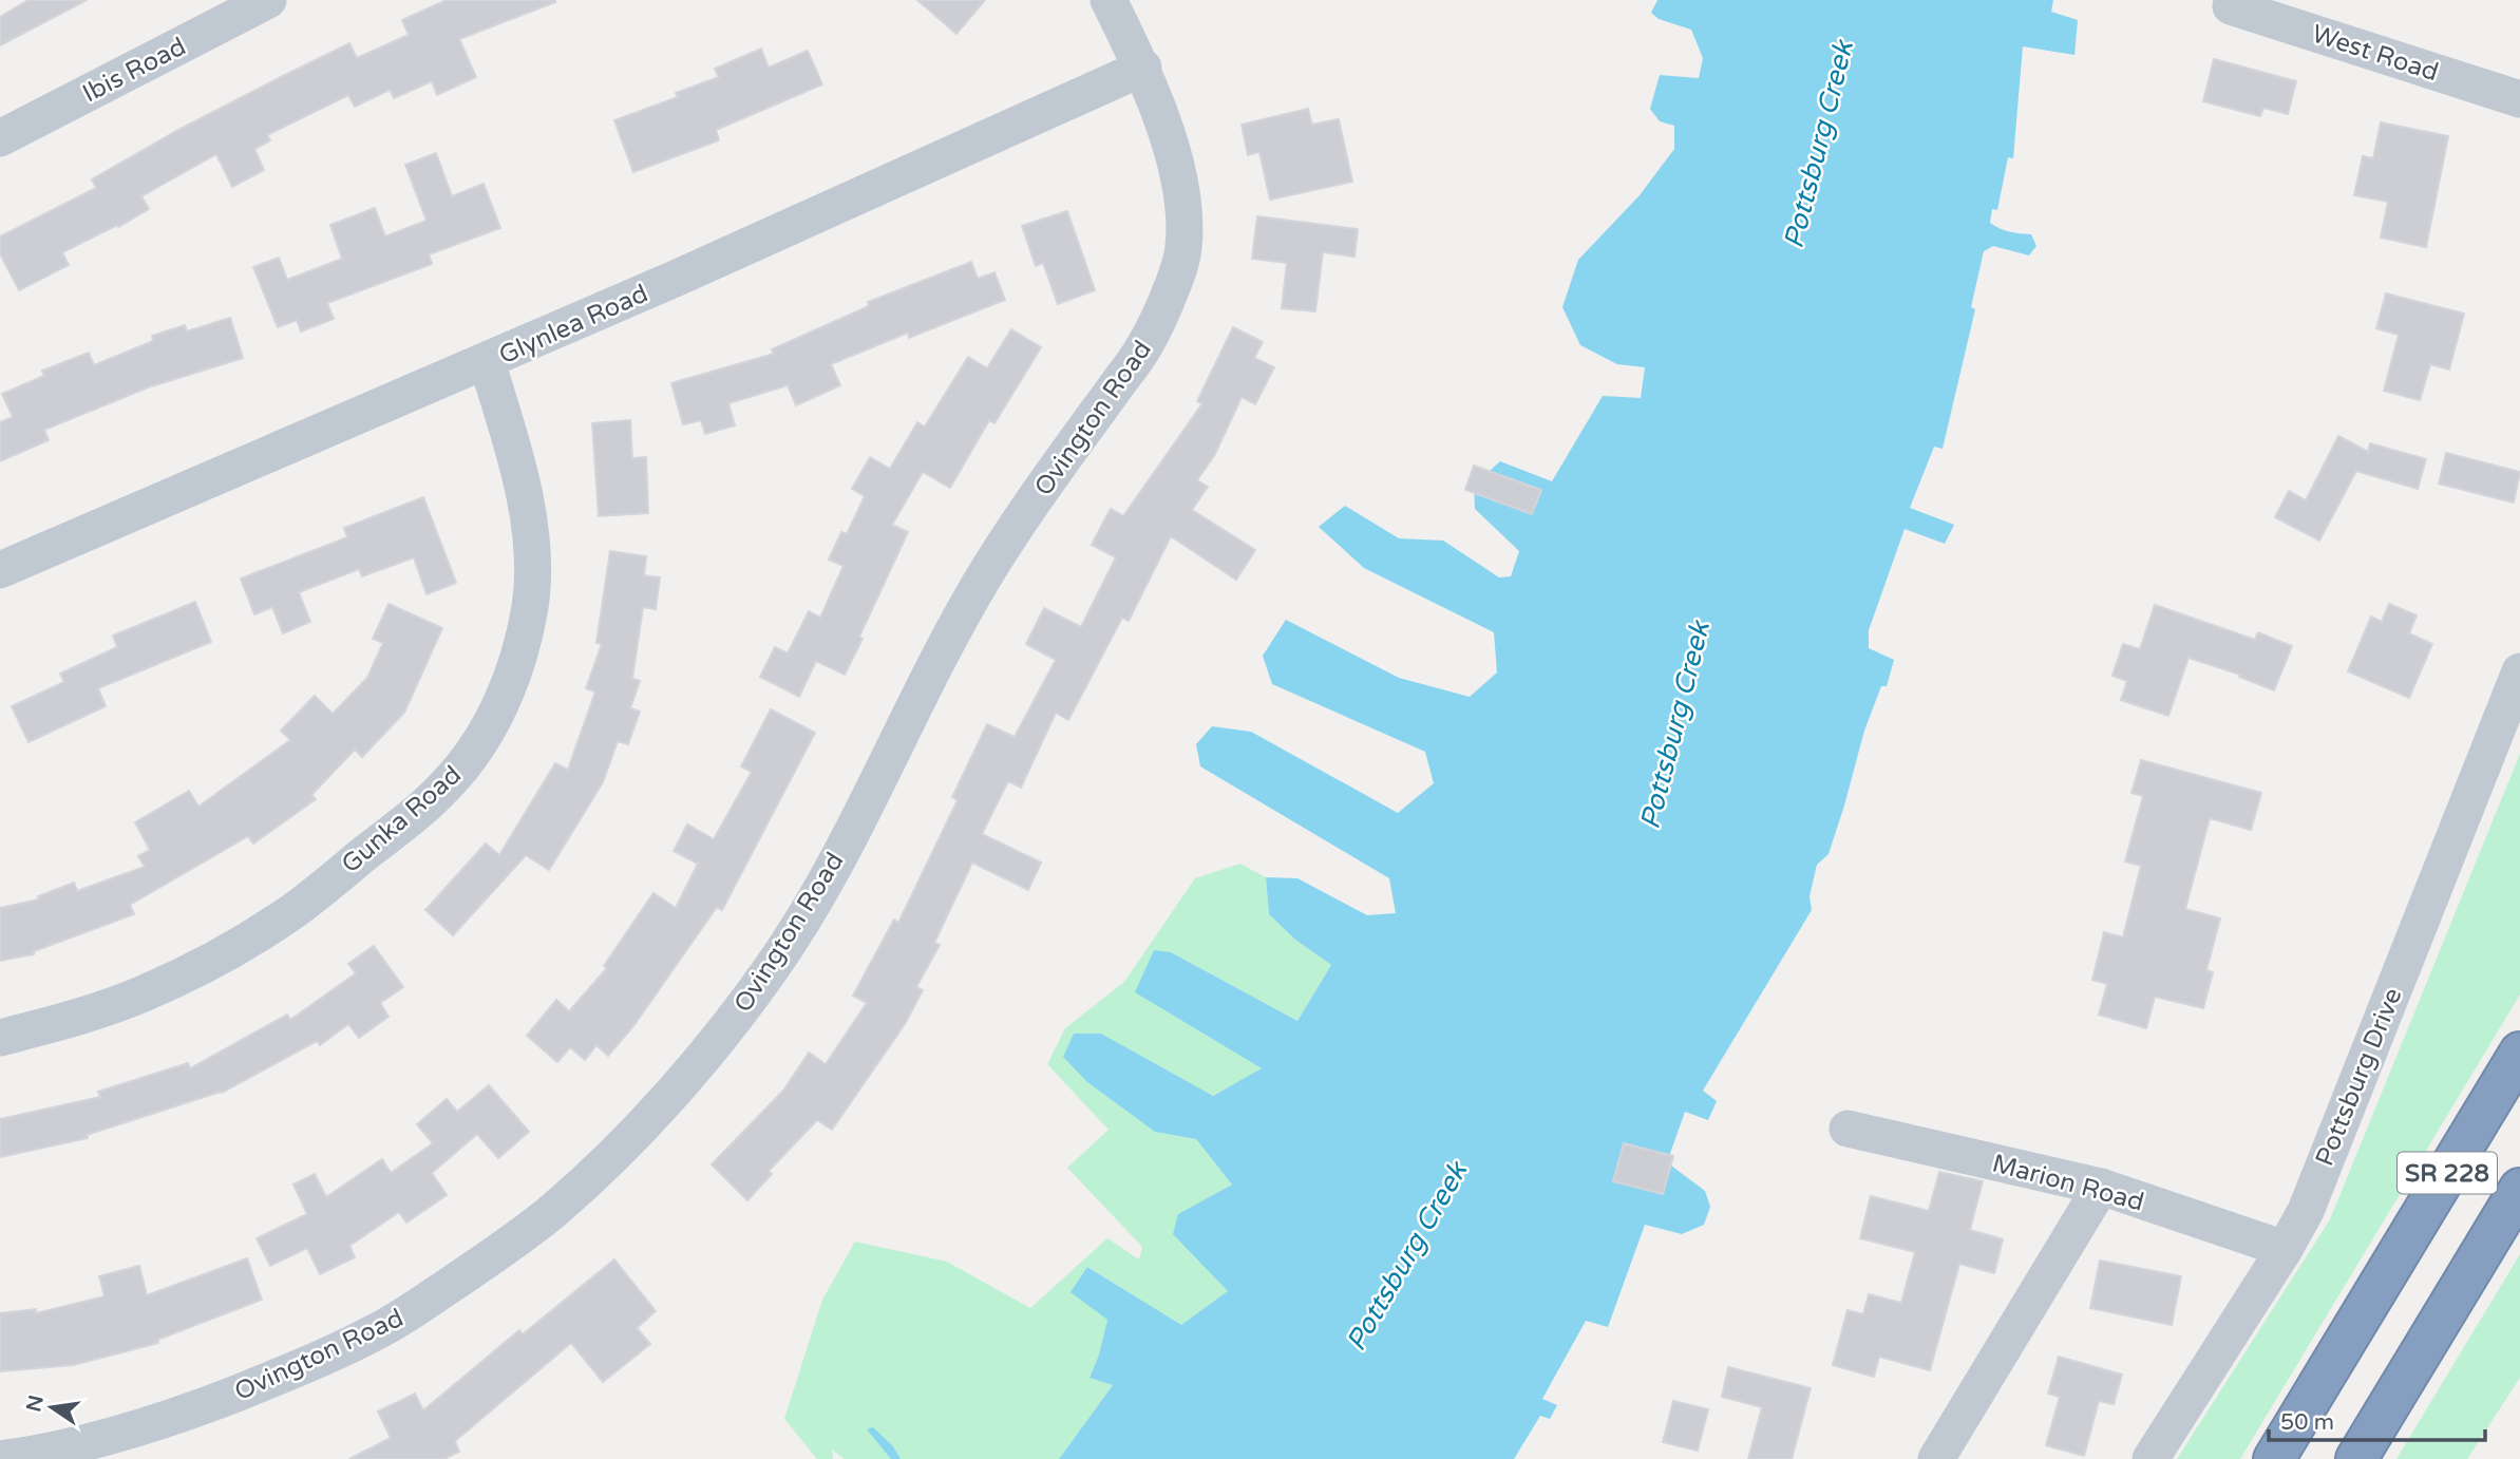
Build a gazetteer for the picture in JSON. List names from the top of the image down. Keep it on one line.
{"streets":{"highway":["SR 228"],"street":["West Road","Ibis Road","Glynlea Road","Ovington Road","Gunka Road","Pottsburg Drive","Marion Road"]},"crossings":[["Glynlea Road","Ovington Road"],["Glynlea Road","Gunka Road"],["Pottsburg Drive","Marion Road"]],"water":["Pottsburg Creek"],"scale_bar":"50 m","north":"left"}
